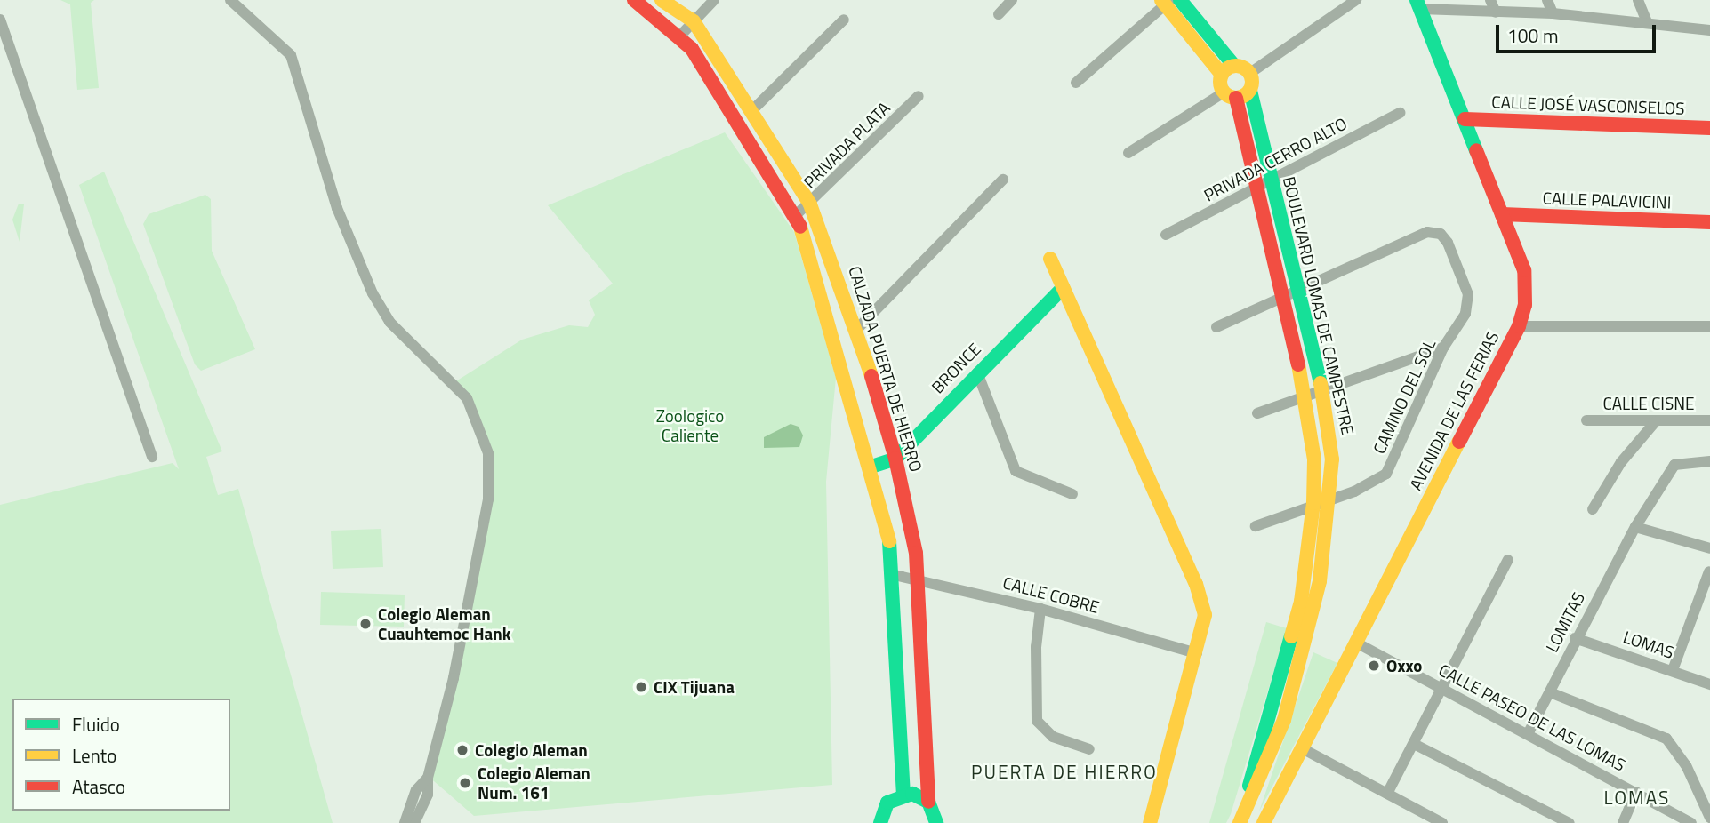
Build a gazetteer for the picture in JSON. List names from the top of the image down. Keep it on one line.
{"streets":{"main road":["CALLE JOSÉ VASCONSELOS","CALLE PALAVICINI","BOULEVARD LOMAS DE CAMPESTRE","BRONCE","CALZADA PUERTA DE HIERRO","AVENIDA DE LAS FERIAS"],"street":["PRIVADA PLATA","PRIVADA CERRO ALTO","CAMINO DEL SOL","CALLE CISNE","CALLE COBRE","LOMITAS","LOMAS","CALLE PASEO DE LAS LOMAS"]},"crossings":[["CALLE JOSÉ VASCONSELOS","AVENIDA DE LAS FERIAS"],["PRIVADA PLATA","CALZADA PUERTA DE HIERRO"],["PRIVADA CERRO ALTO","BOULEVARD LOMAS DE CAMPESTRE"],["CALLE PALAVICINI","AVENIDA DE LAS FERIAS"],["BOULEVARD LOMAS DE CAMPESTRE","CAMINO DEL SOL"],["BRONCE","CALZADA PUERTA DE HIERRO"],["CALZADA PUERTA DE HIERRO","CALLE COBRE"],["AVENIDA DE LAS FERIAS","CALLE PASEO DE LAS LOMAS"],["LOMITAS","LOMAS"],["LOMITAS","CALLE PASEO DE LAS LOMAS"]],"districts":["PUERTA DE HIERRO","LOMAS"],"parks":["Zoologico Caliente"],"places":["Colegio Aleman Cuauhtemoc Hank","Oxxo","CIX Tijuana","Colegio Aleman","Colegio Aleman Num. 161"],"legend":["Fluido","Lento","Atasco"],"scale_bar":"100 m"}
